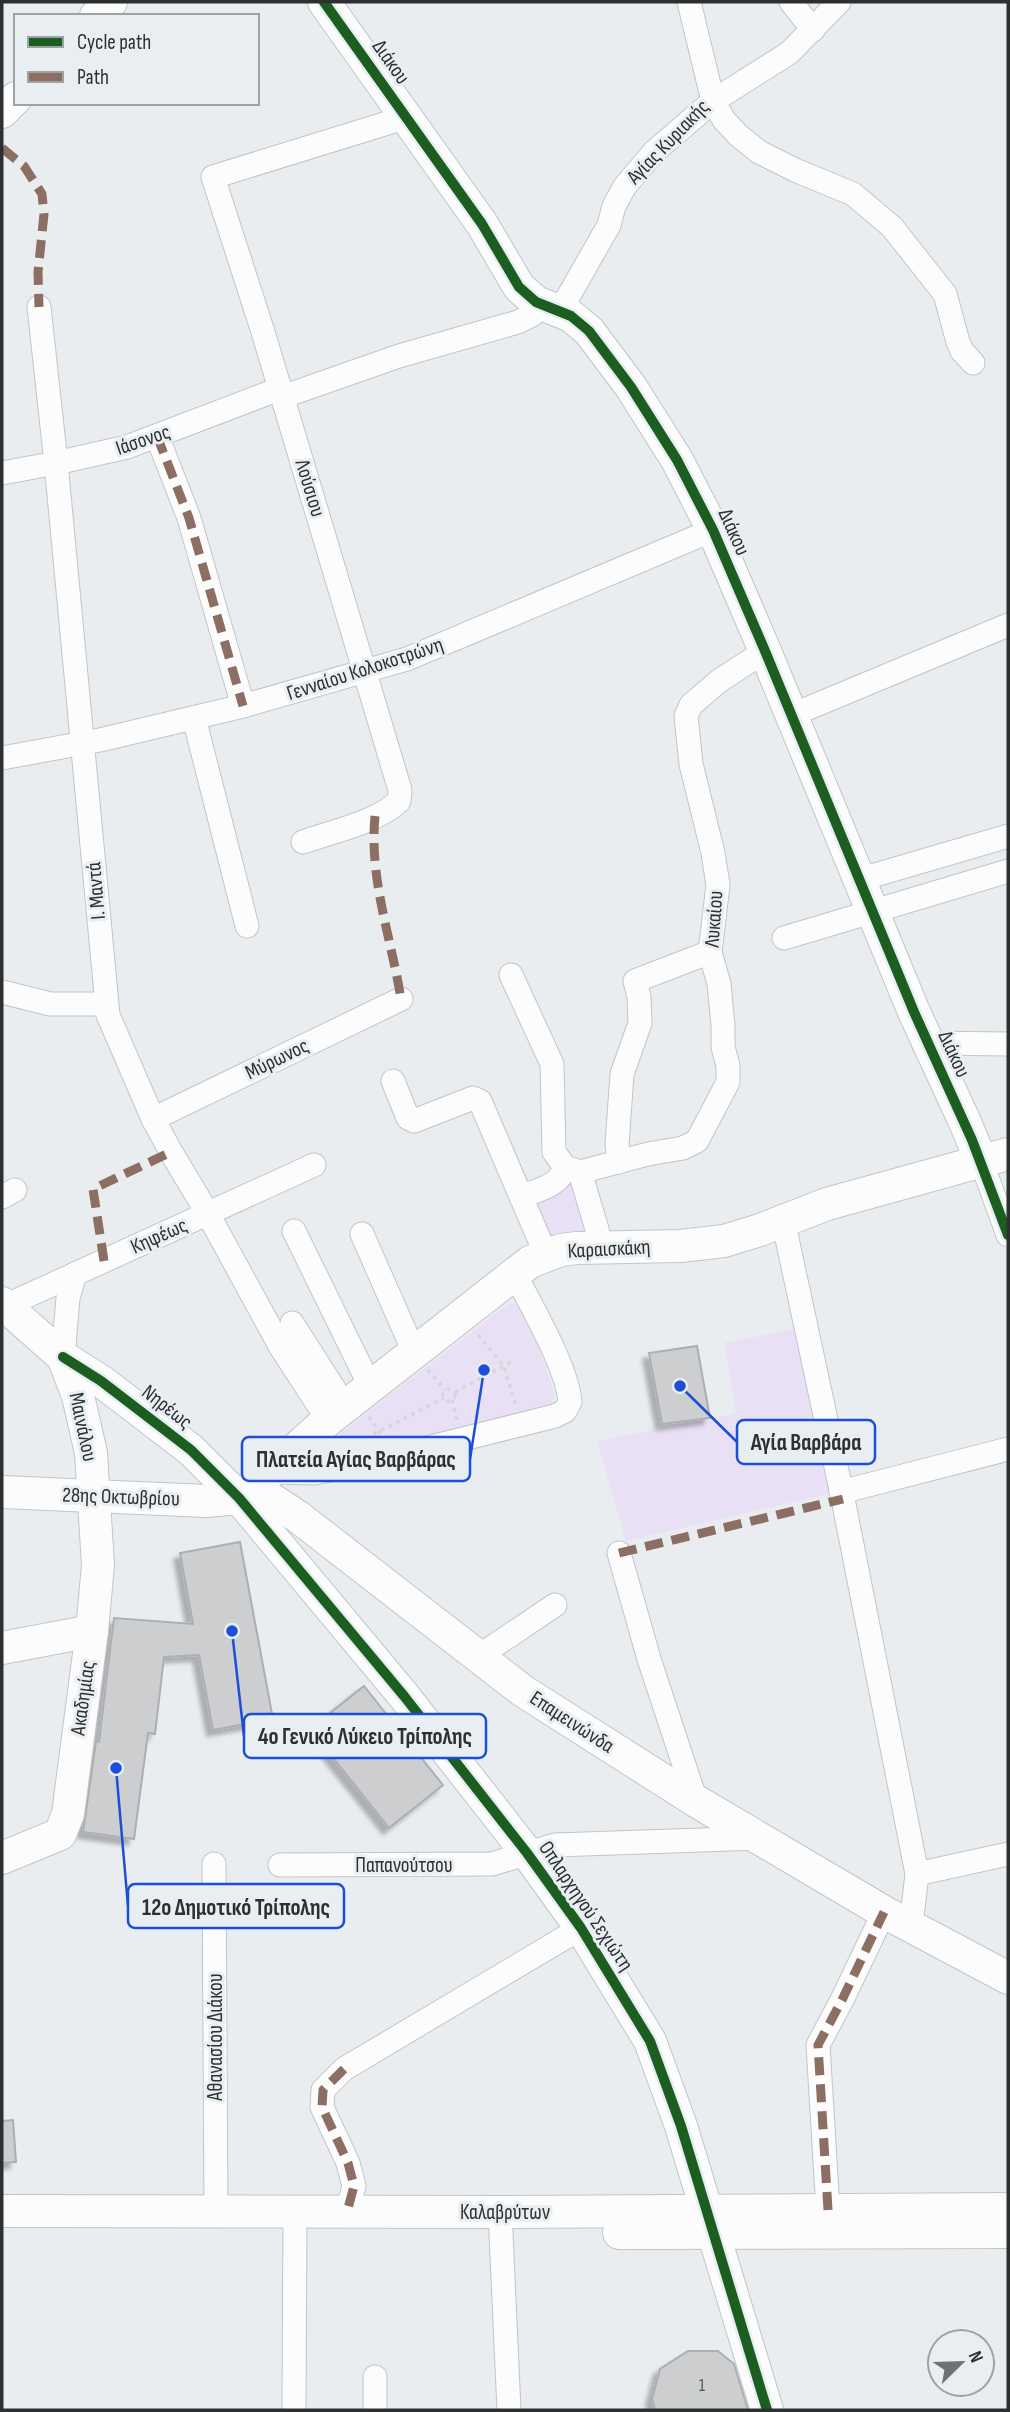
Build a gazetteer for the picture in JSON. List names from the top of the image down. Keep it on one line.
{"streets":{"street":["Διάκου","Αγίας Κυριακής","Ιάσονος","Λούσιου","Γενναίου Κολοκοτρώνη","Ι. Μαντά","Λυκαίου","Μύρωνος","Κηφέως","Καραισκάκη","Νηρέως","Μαινάλου","28ης Οκτωβρίου","Ακαδημίας","Επαμεινώνδα","Παπανούτσου","Οπλαρχηγού Σεχιώτη","Αθανασίου Διάκου","Καλαβρύτων"]},"crossings":[["Διάκου","Αγίας Κυριακής"],["Διάκου","Ιάσονος"],["Διάκου","Λούσιου"],["Διάκου","Γενναίου Κολοκοτρώνη"],["Διάκου","Λυκαίου"],["Διάκου","Καραισκάκη"],["Αγίας Κυριακής","Ιάσονος"],["Ιάσονος","Λούσιου"],["Ιάσονος","Ι. Μαντά"],["Λούσιου","Γενναίου Κολοκοτρώνη"],["Γενναίου Κολοκοτρώνη","Ι. Μαντά"],["Ι. Μαντά","Μύρωνος"],["Ι. Μαντά","Κηφέως"],["Ι. Μαντά","Καραισκάκη"],["Κηφέως","Μαινάλου"],["Καραισκάκη","Νηρέως"],["Καραισκάκη","28ης Οκτωβρίου"],["Καραισκάκη","Επαμεινώνδα"],["Καραισκάκη","Οπλαρχηγού Σεχιώτη"],["Νηρέως","Μαινάλου"],["Νηρέως","28ης Οκτωβρίου"],["Νηρέως","Επαμεινώνδα"],["Νηρέως","Οπλαρχηγού Σεχιώτη"],["Μαινάλου","28ης Οκτωβρίου"],["Μαινάλου","Ακαδημίας"],["28ης Οκτωβρίου","Ακαδημίας"],["28ης Οκτωβρίου","Επαμεινώνδα"],["28ης Οκτωβρίου","Οπλαρχηγού Σεχιώτη"],["Επαμεινώνδα","Παπανούτσου"],["Επαμεινώνδα","Οπλαρχηγού Σεχιώτη"],["Παπανούτσου","Οπλαρχηγού Σεχιώτη"],["Οπλαρχηγού Σεχιώτη","Καλαβρύτων"],["Αθανασίου Διάκου","Καλαβρύτων"]],"places":["Πλατεία Αγίας Βαρβάρας","Αγία Βαρβάρα","4ο Γενικό Λύκειο Τρίπολης","12ο Δημοτικό Τρίπολης"],"house_numbers":["1"],"legend":["Cycle path","Path"],"north":"top right"}
